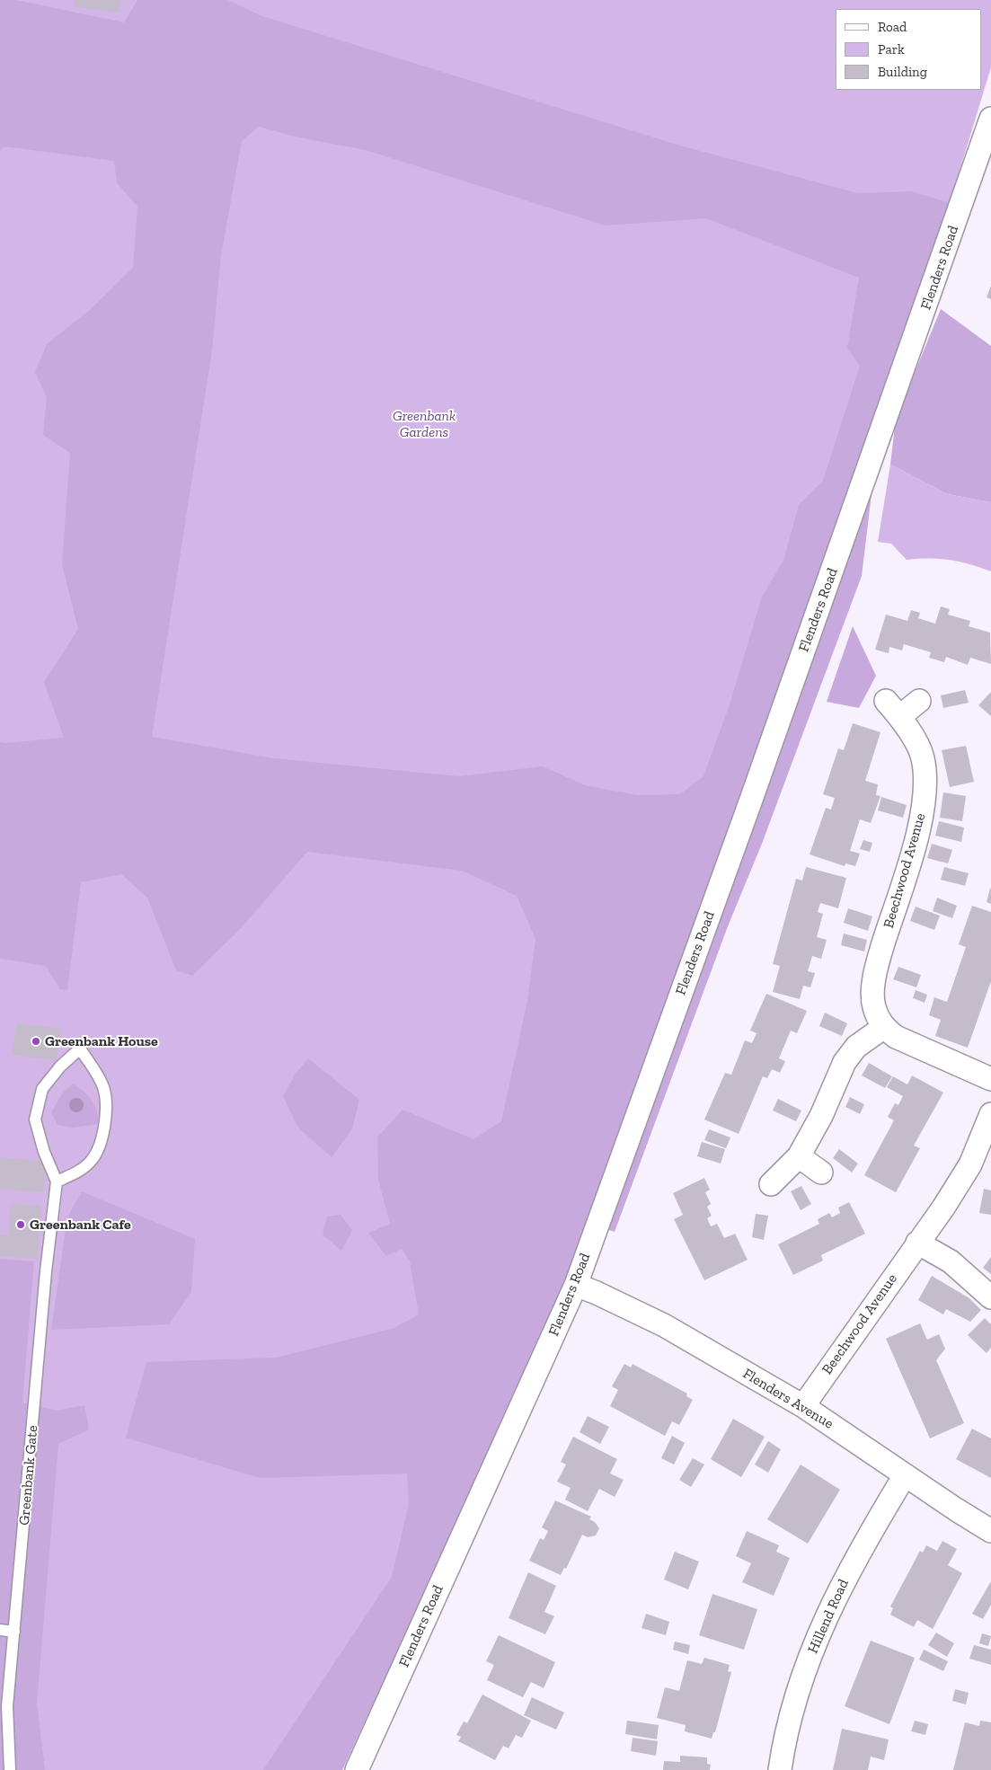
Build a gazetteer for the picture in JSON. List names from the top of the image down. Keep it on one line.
{"streets":{"street":["Flenders Road","Beechwood Avenue","Flenders Avenue","Hillend Road"],"lane":["Greenbank Gate"]},"crossings":[["Flenders Road","Flenders Avenue"],["Beechwood Avenue","Flenders Avenue"],["Flenders Avenue","Hillend Road"]],"parks":["Greenbank Gardens"],"places":["Greenbank House","Greenbank Cafe"],"legend":["Road","Park","Building"]}
